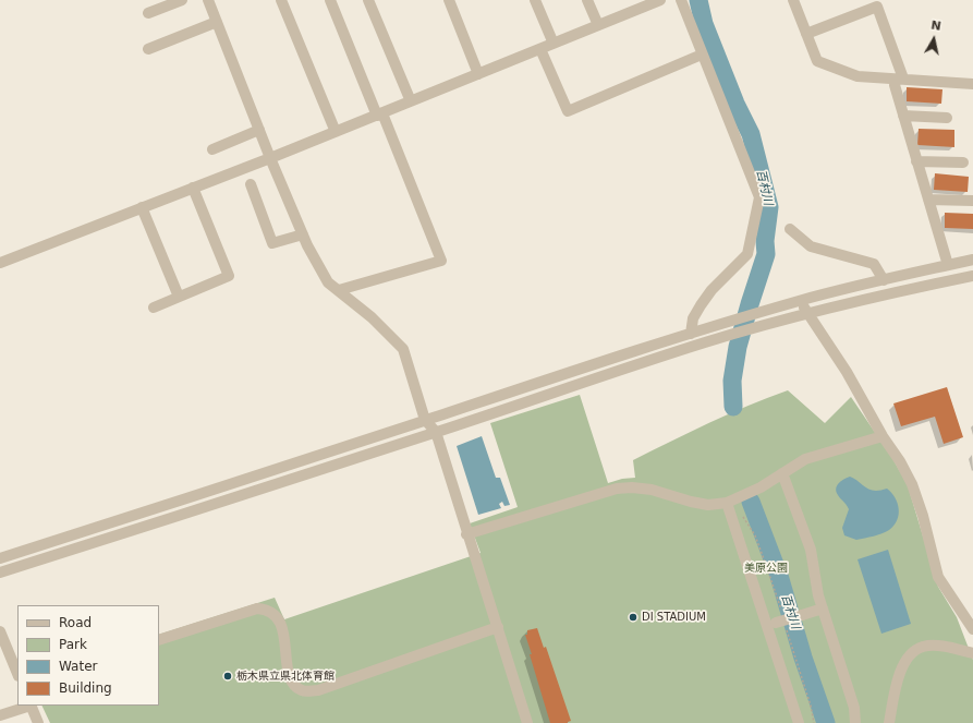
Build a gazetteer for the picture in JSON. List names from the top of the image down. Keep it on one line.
{"water":["百村川"],"parks":["美原公園"],"places":["DI STADIUM","栃木県立県北体育館"],"legend":["Road","Park","Water","Building"],"north":"top"}
